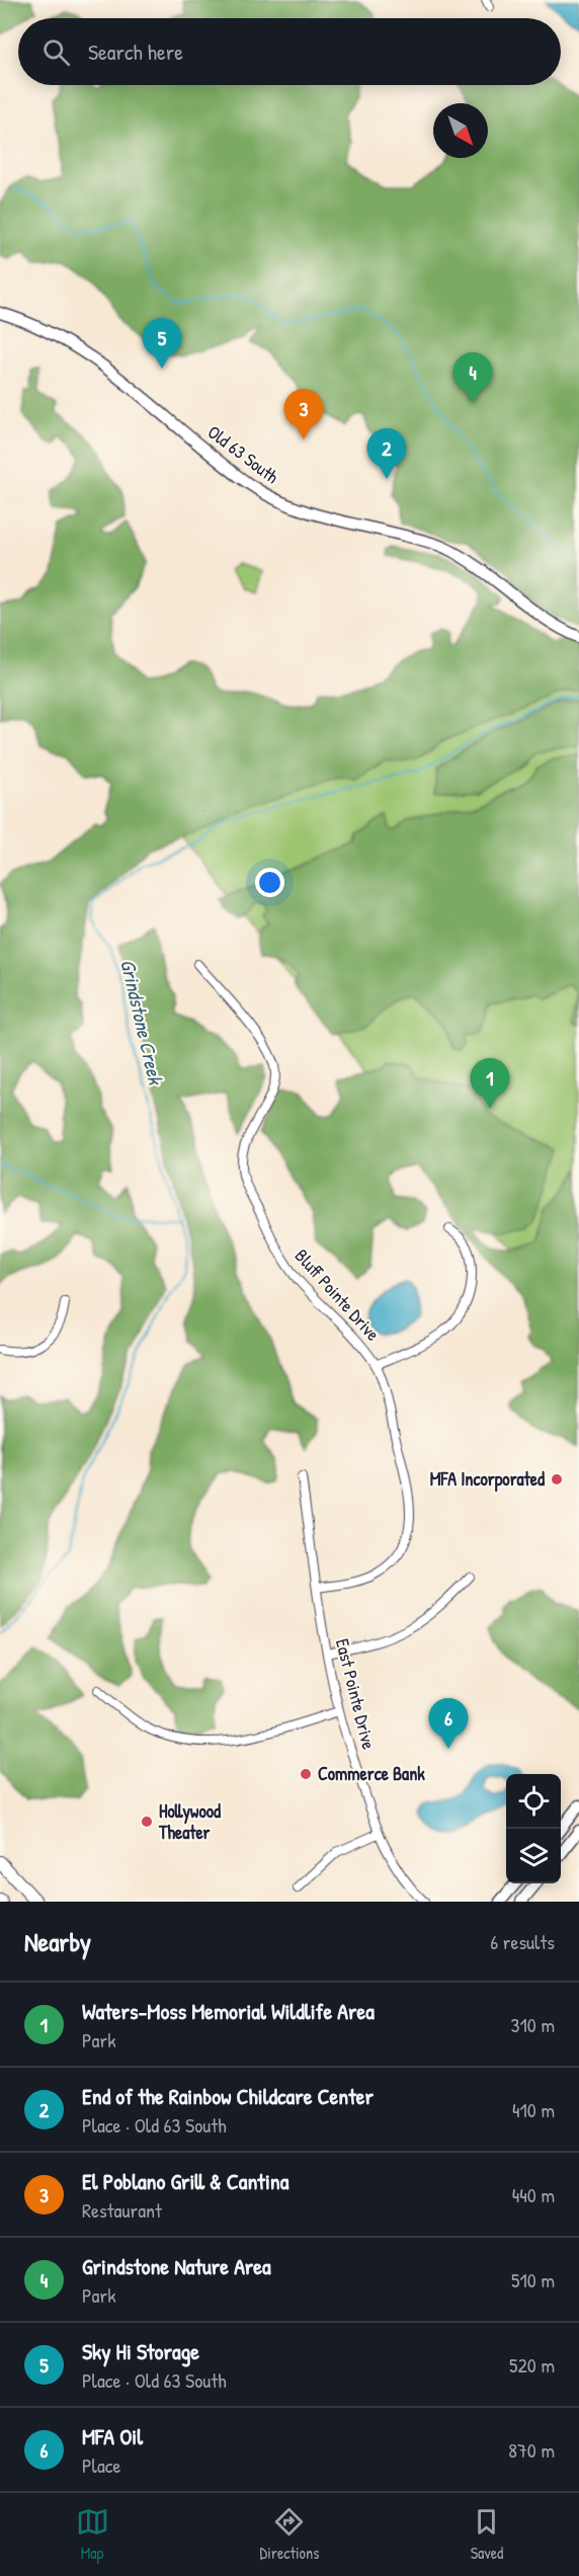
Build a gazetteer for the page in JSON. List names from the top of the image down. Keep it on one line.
{"streets":{"main road":["Old 63 South"],"street":["Bluff Pointe Drive","East Pointe Drive"]},"crossings":[["Bluff Pointe Drive","East Pointe Drive"]],"water":["Grindstone Creek"],"places":["MFA Incorporated","Commerce Bank","Hollywood Theater"],"north":"bottom right","page":{"search":"Search here","pins":["5","4","3","2","1","6"],"heading":["Nearby","6 results"],"list":[{"mark":"1","name":"Waters-Moss Memorial Wildlife Area","note":"Park","value":"310 m"},{"mark":"2","name":"End of the Rainbow Childcare Center","note":"Place · Old 63 South","value":"410 m"},{"mark":"3","name":"El Poblano Grill & Cantina","note":"Restaurant","value":"440 m"},{"mark":"4","name":"Grindstone Nature Area","note":"Park","value":"510 m"},{"mark":"5","name":"Sky Hi Storage","note":"Place · Old 63 South","value":"520 m"},{"mark":"6","name":"MFA Oil","note":"Place","value":"870 m"}],"nav":["Map","Directions","Saved"]}}
